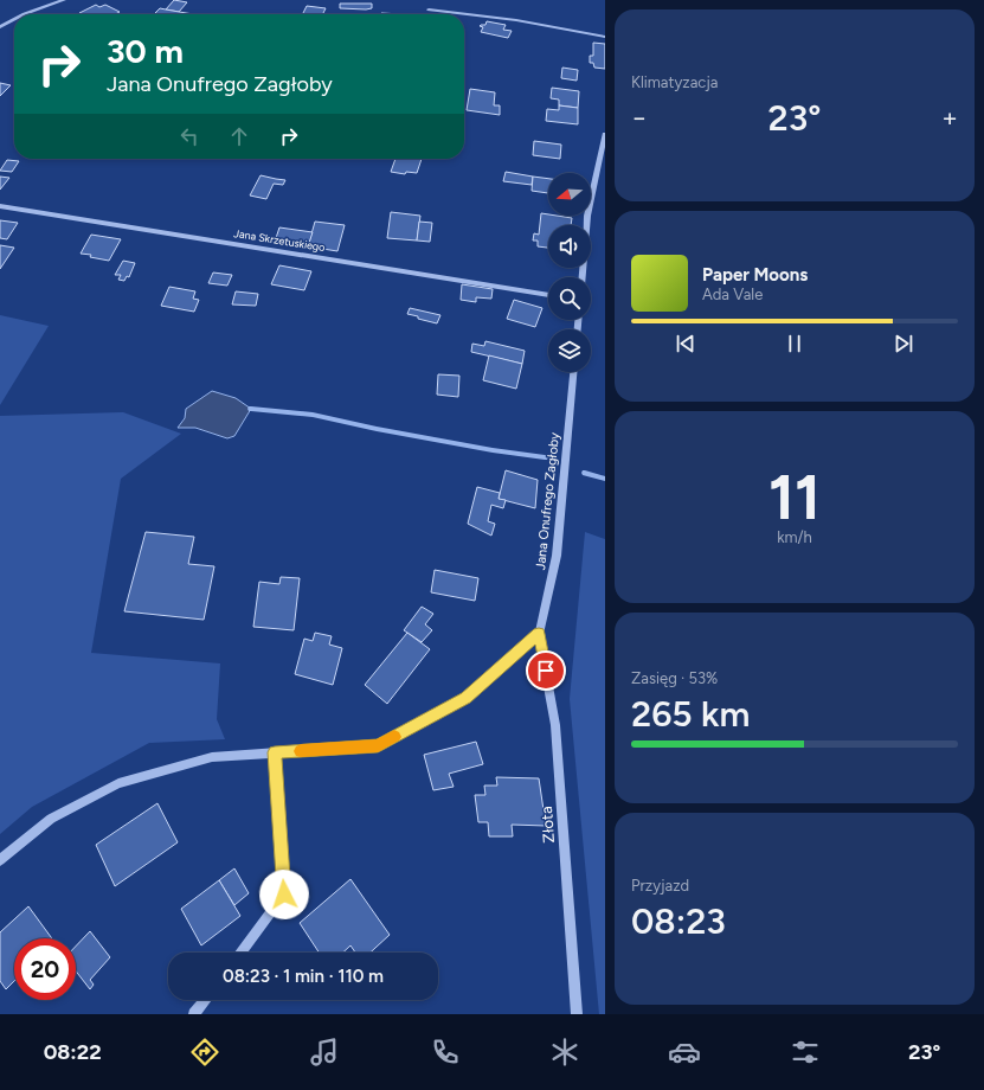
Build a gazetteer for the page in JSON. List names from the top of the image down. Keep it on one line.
{"streets":{"street":["Jana Skrzetuskiego","Jana Onufrego Zagłoby","Złota"]},"crossings":[["Jana Onufrego Zagłoby","Złota"]],"north":"left","page":{"tile":["Klimatyzacja",["11","km/h"],["Zasięg · 53%","265 km"],["Przyjazd","08:23"]],"turn":["30 m","Jana Onufrego Zagłoby"],"heat":["−","23°","+"],"song":["Paper Moons","Ada Vale"],"limit":"20","trip":"08:23 · 1 min · 110 m","tabs":["08:22","23°"]}}
